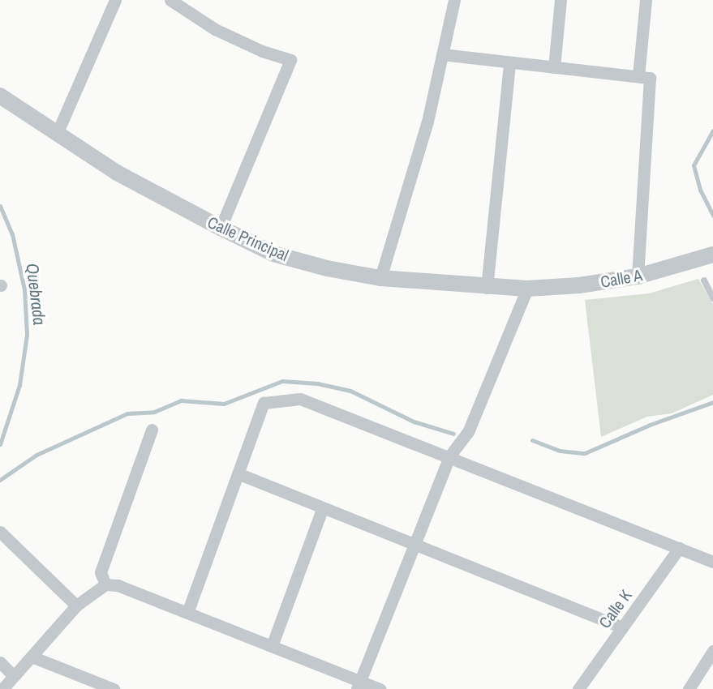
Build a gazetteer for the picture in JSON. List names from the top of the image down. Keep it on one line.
{"streets":{"street":["Calle Principal","Calle A","Calle K"]},"crossings":[["Calle Principal","Calle A"]],"water":["Quebrada"]}
